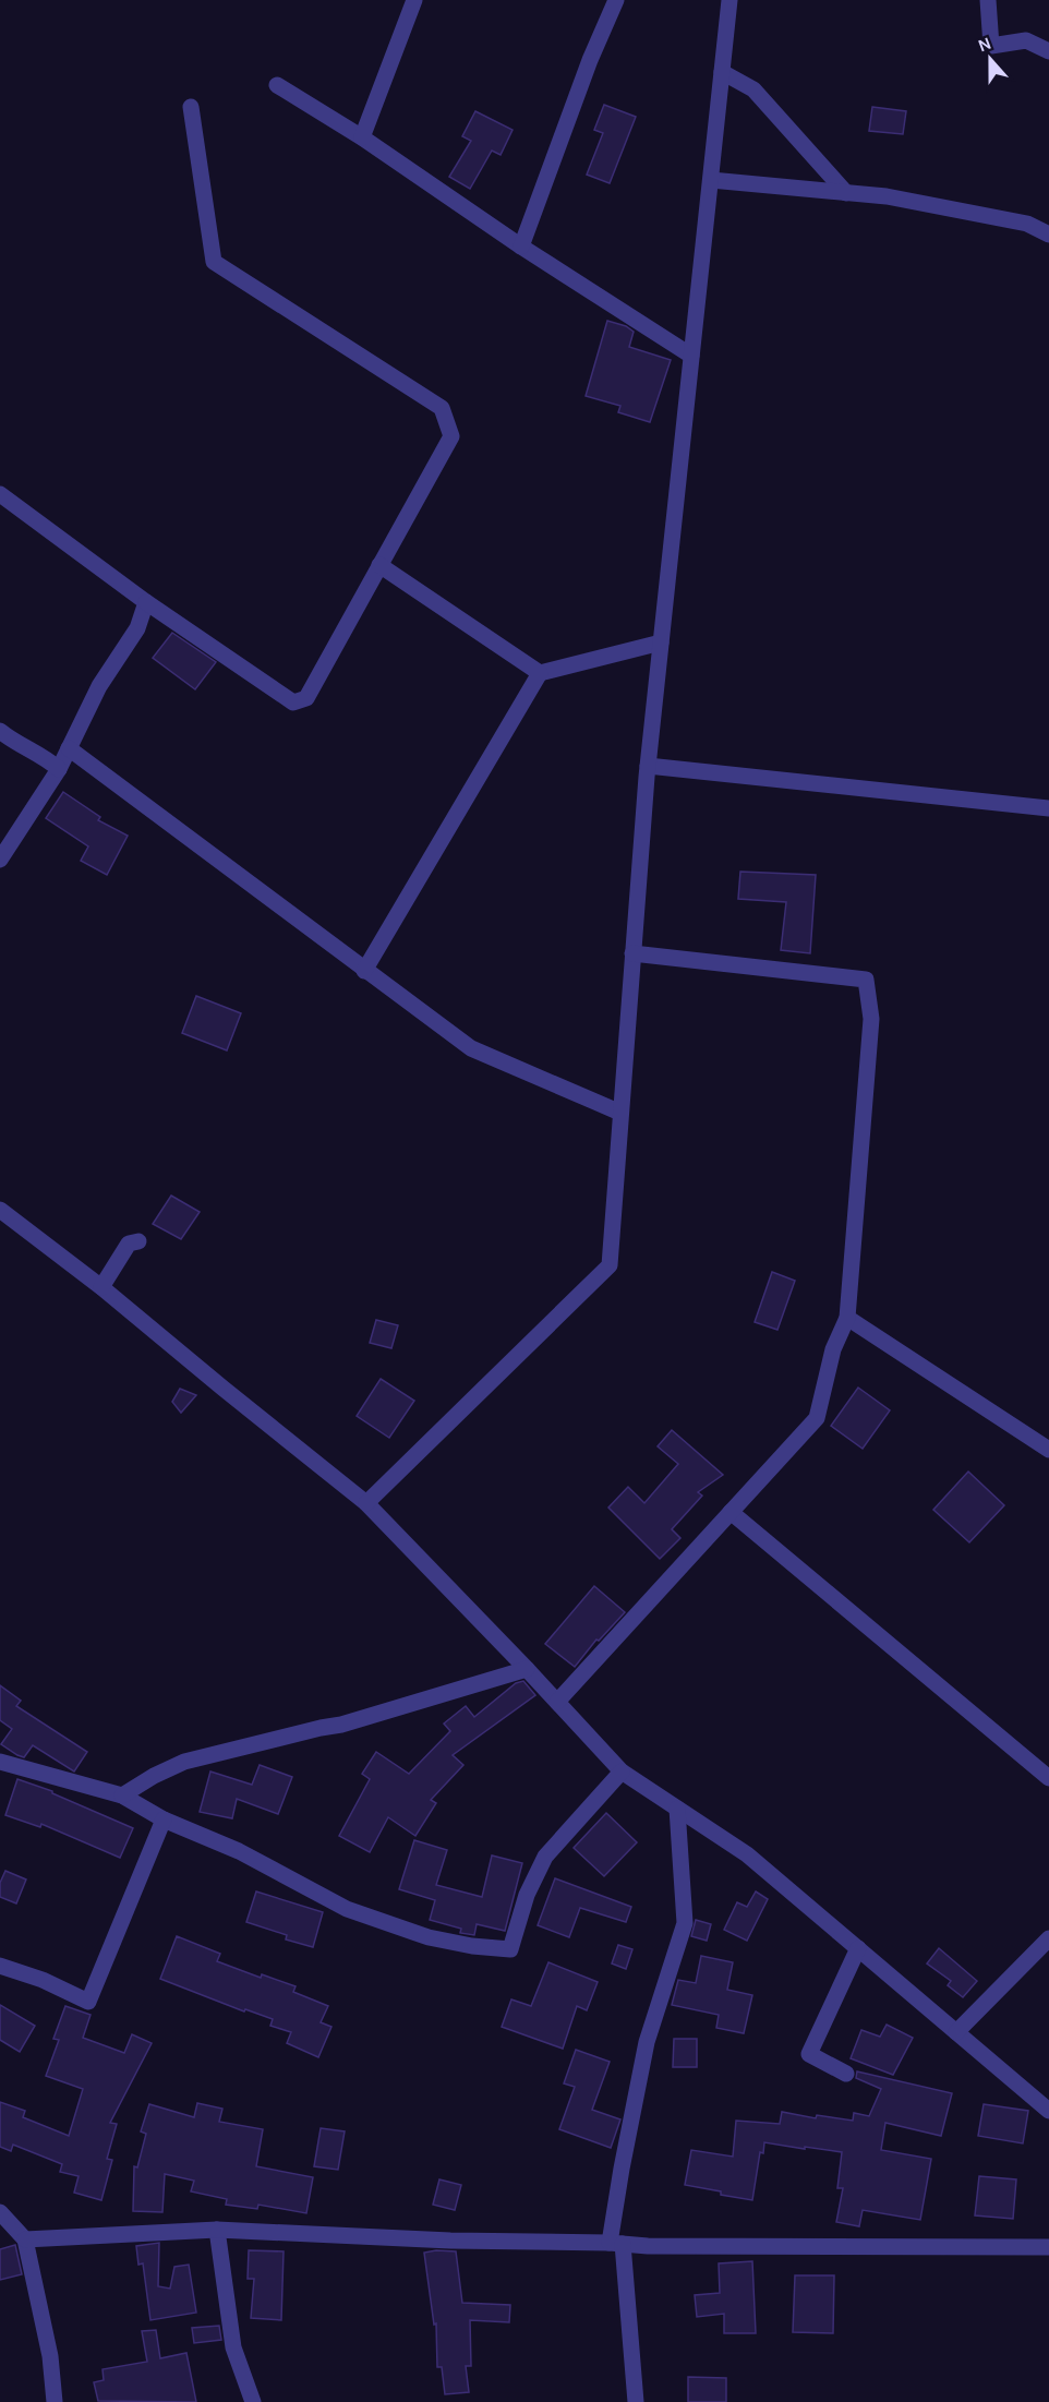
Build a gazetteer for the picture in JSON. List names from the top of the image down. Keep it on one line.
{"north":"top"}
